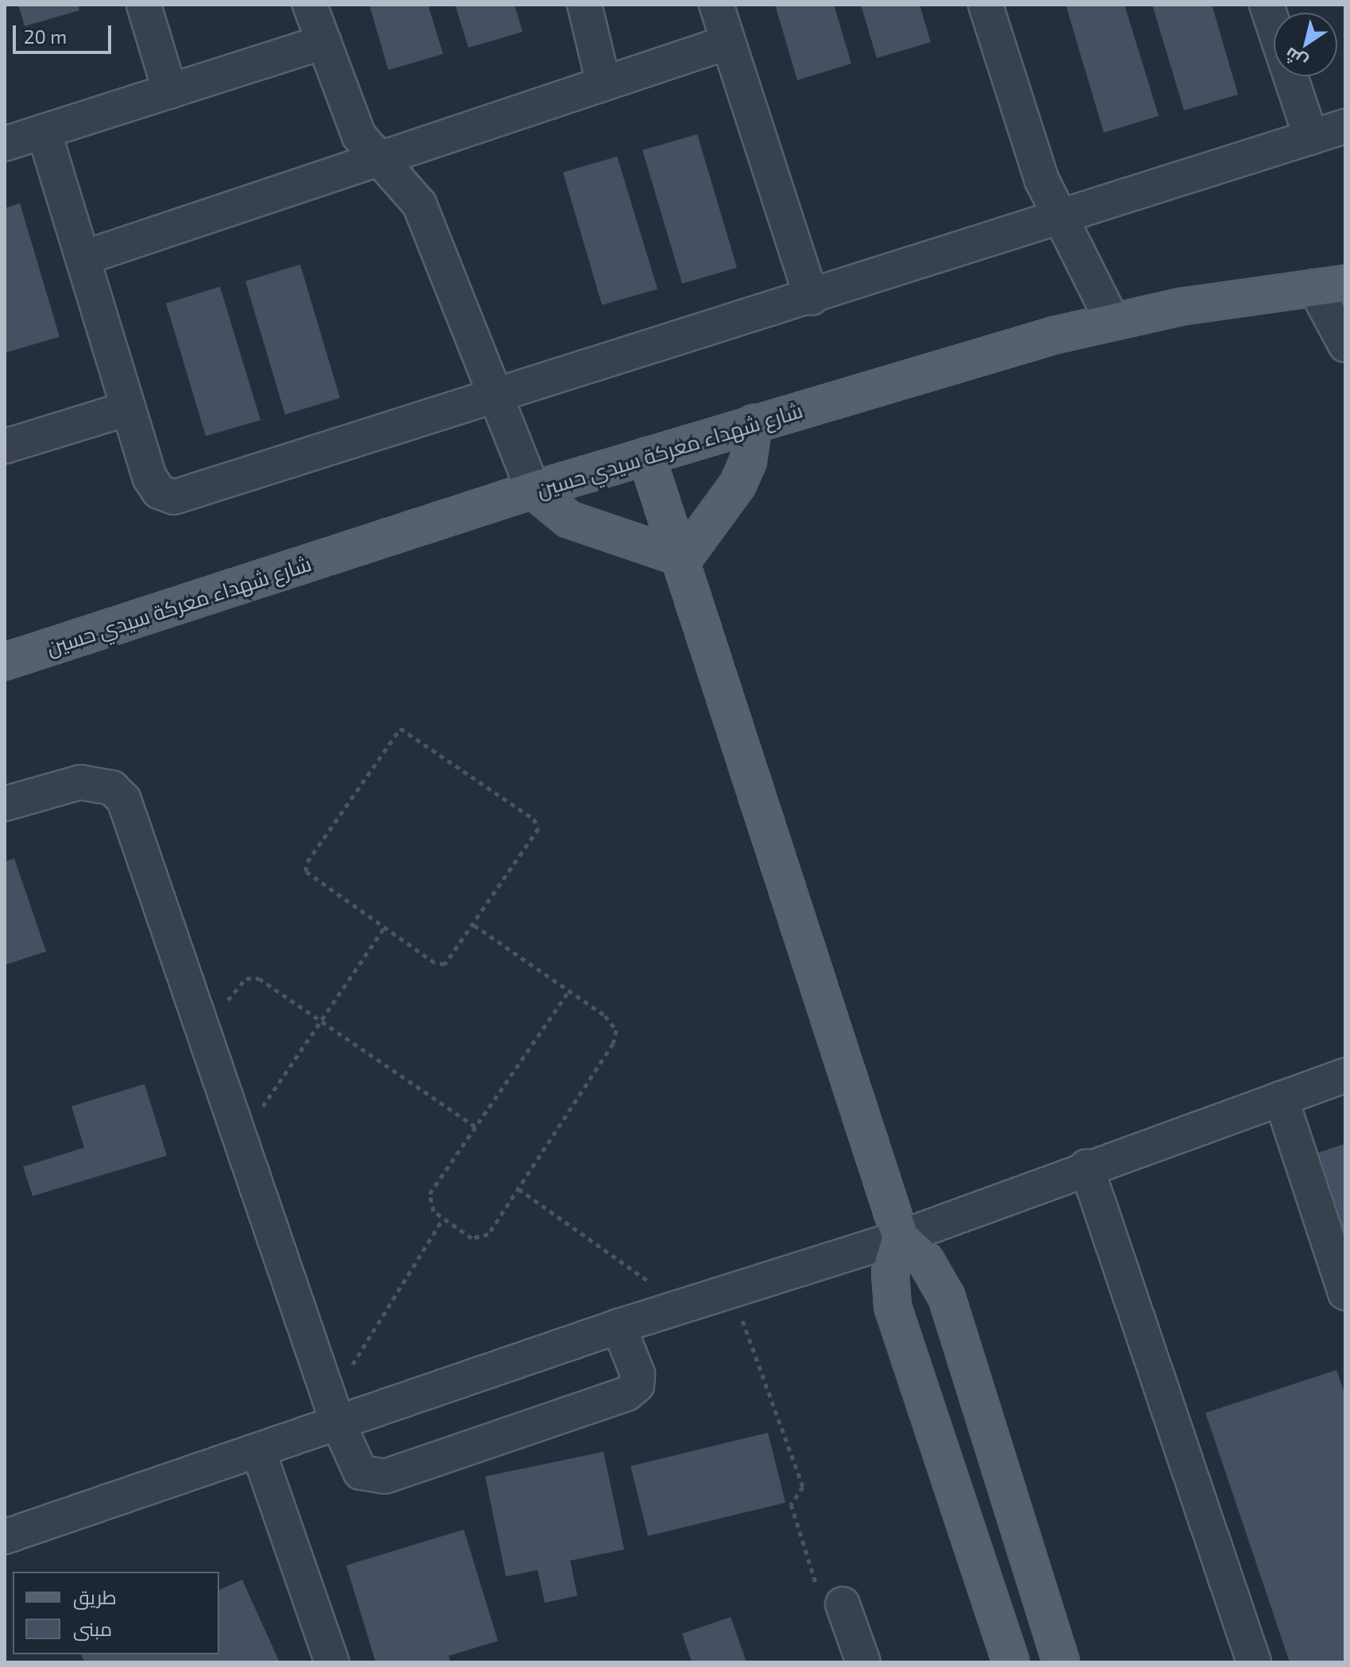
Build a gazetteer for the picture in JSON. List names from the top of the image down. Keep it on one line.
{"streets":{"main road":["شارع شهداء معركة سيدي حسين"]},"legend":["طريق","مبنى"],"scale_bar":"20 m","north":"bottom left"}
